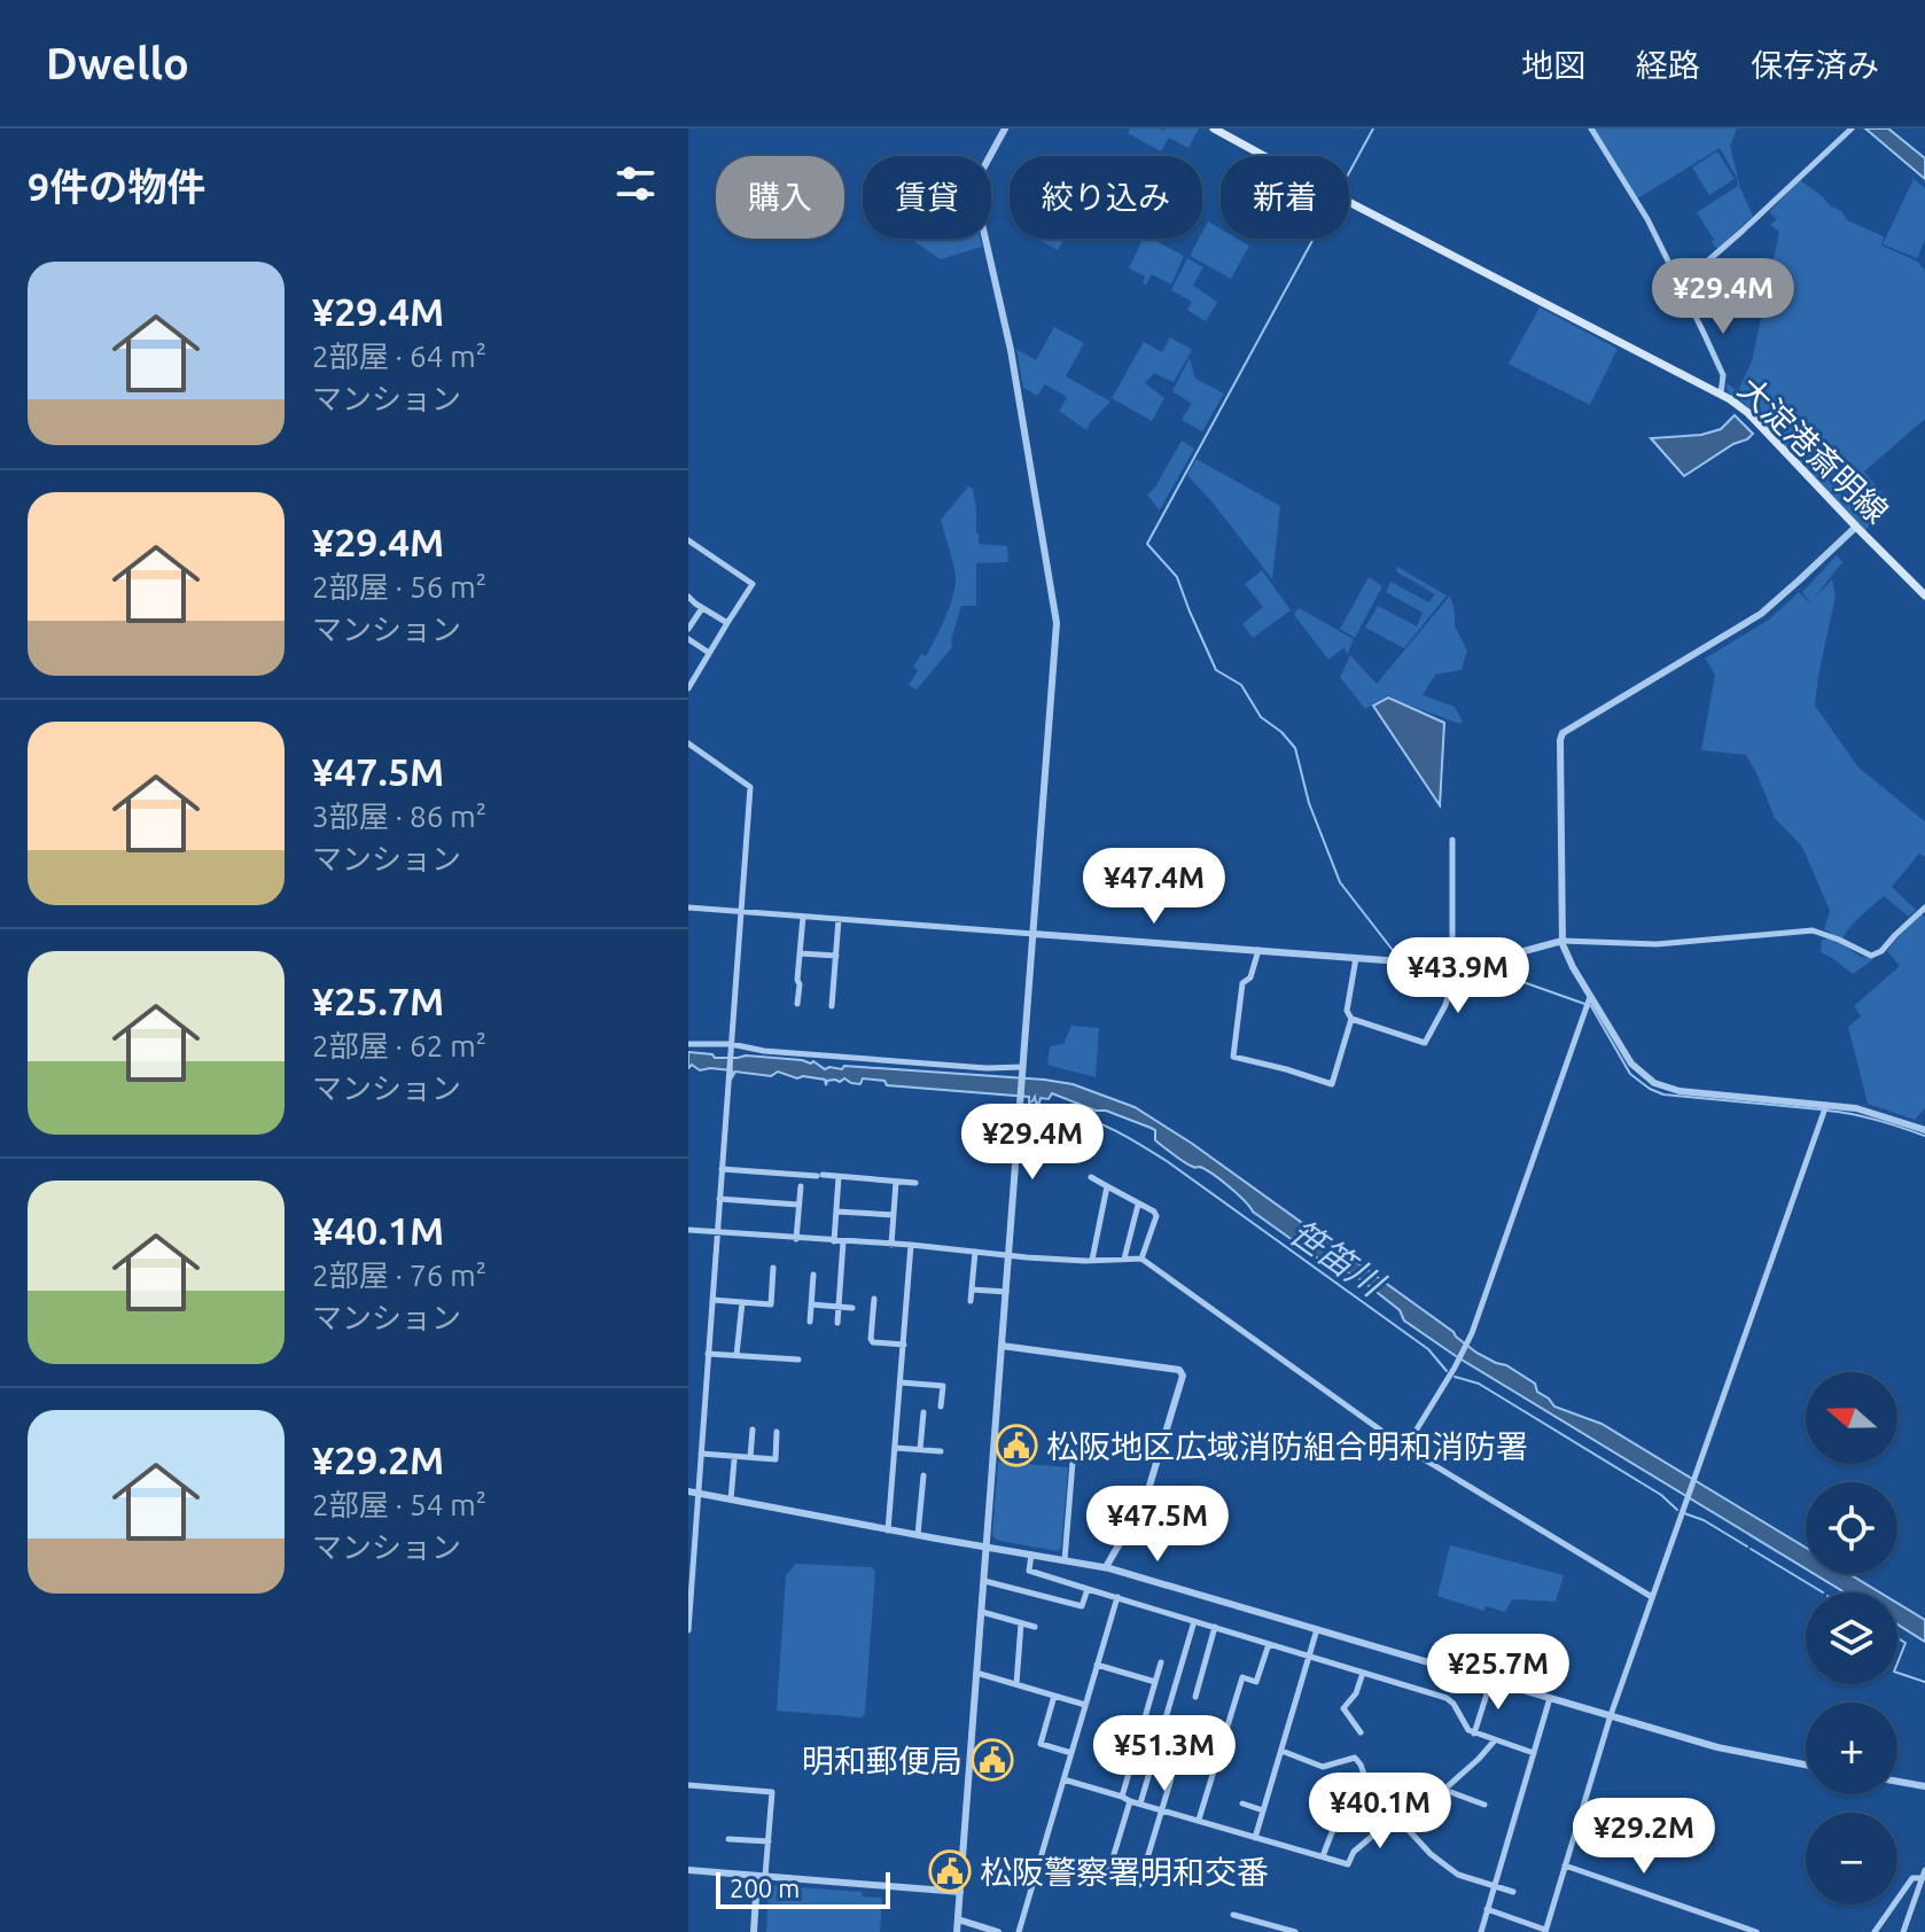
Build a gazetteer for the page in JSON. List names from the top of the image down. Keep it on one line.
{"streets":{"main road":["大淀港斎明線"]},"water":["笹笛川"],"places":{"public building":["松阪地区広域消防組合明和消防署","明和郵便局","松阪警察署明和交番"]},"scale_bar":"200 m","north":"left","page":{"header":"Dwello","nav":["地図","経路","保存済み"],"heading":"9件の物件","chip":["購入","賃貸","絞り込み","新着"],"list":[{"name":"¥29.4M","note":"2部屋 · 64 m² · マンション"},{"name":"¥29.4M","note":"2部屋 · 56 m² · マンション"},{"name":"¥47.5M","note":"3部屋 · 86 m² · マンション"},{"name":"¥25.7M","note":"2部屋 · 62 m² · マンション"},{"name":"¥40.1M","note":"2部屋 · 76 m² · マンション"},{"name":"¥29.2M","note":"2部屋 · 54 m² · マンション"}],"price":["¥29.4M","¥47.4M","¥43.9M","¥29.4M","¥47.5M","¥25.7M","¥51.3M","¥40.1M","¥29.2M"],"map_buttons":["+","−"],"scale":"200 m"}}
